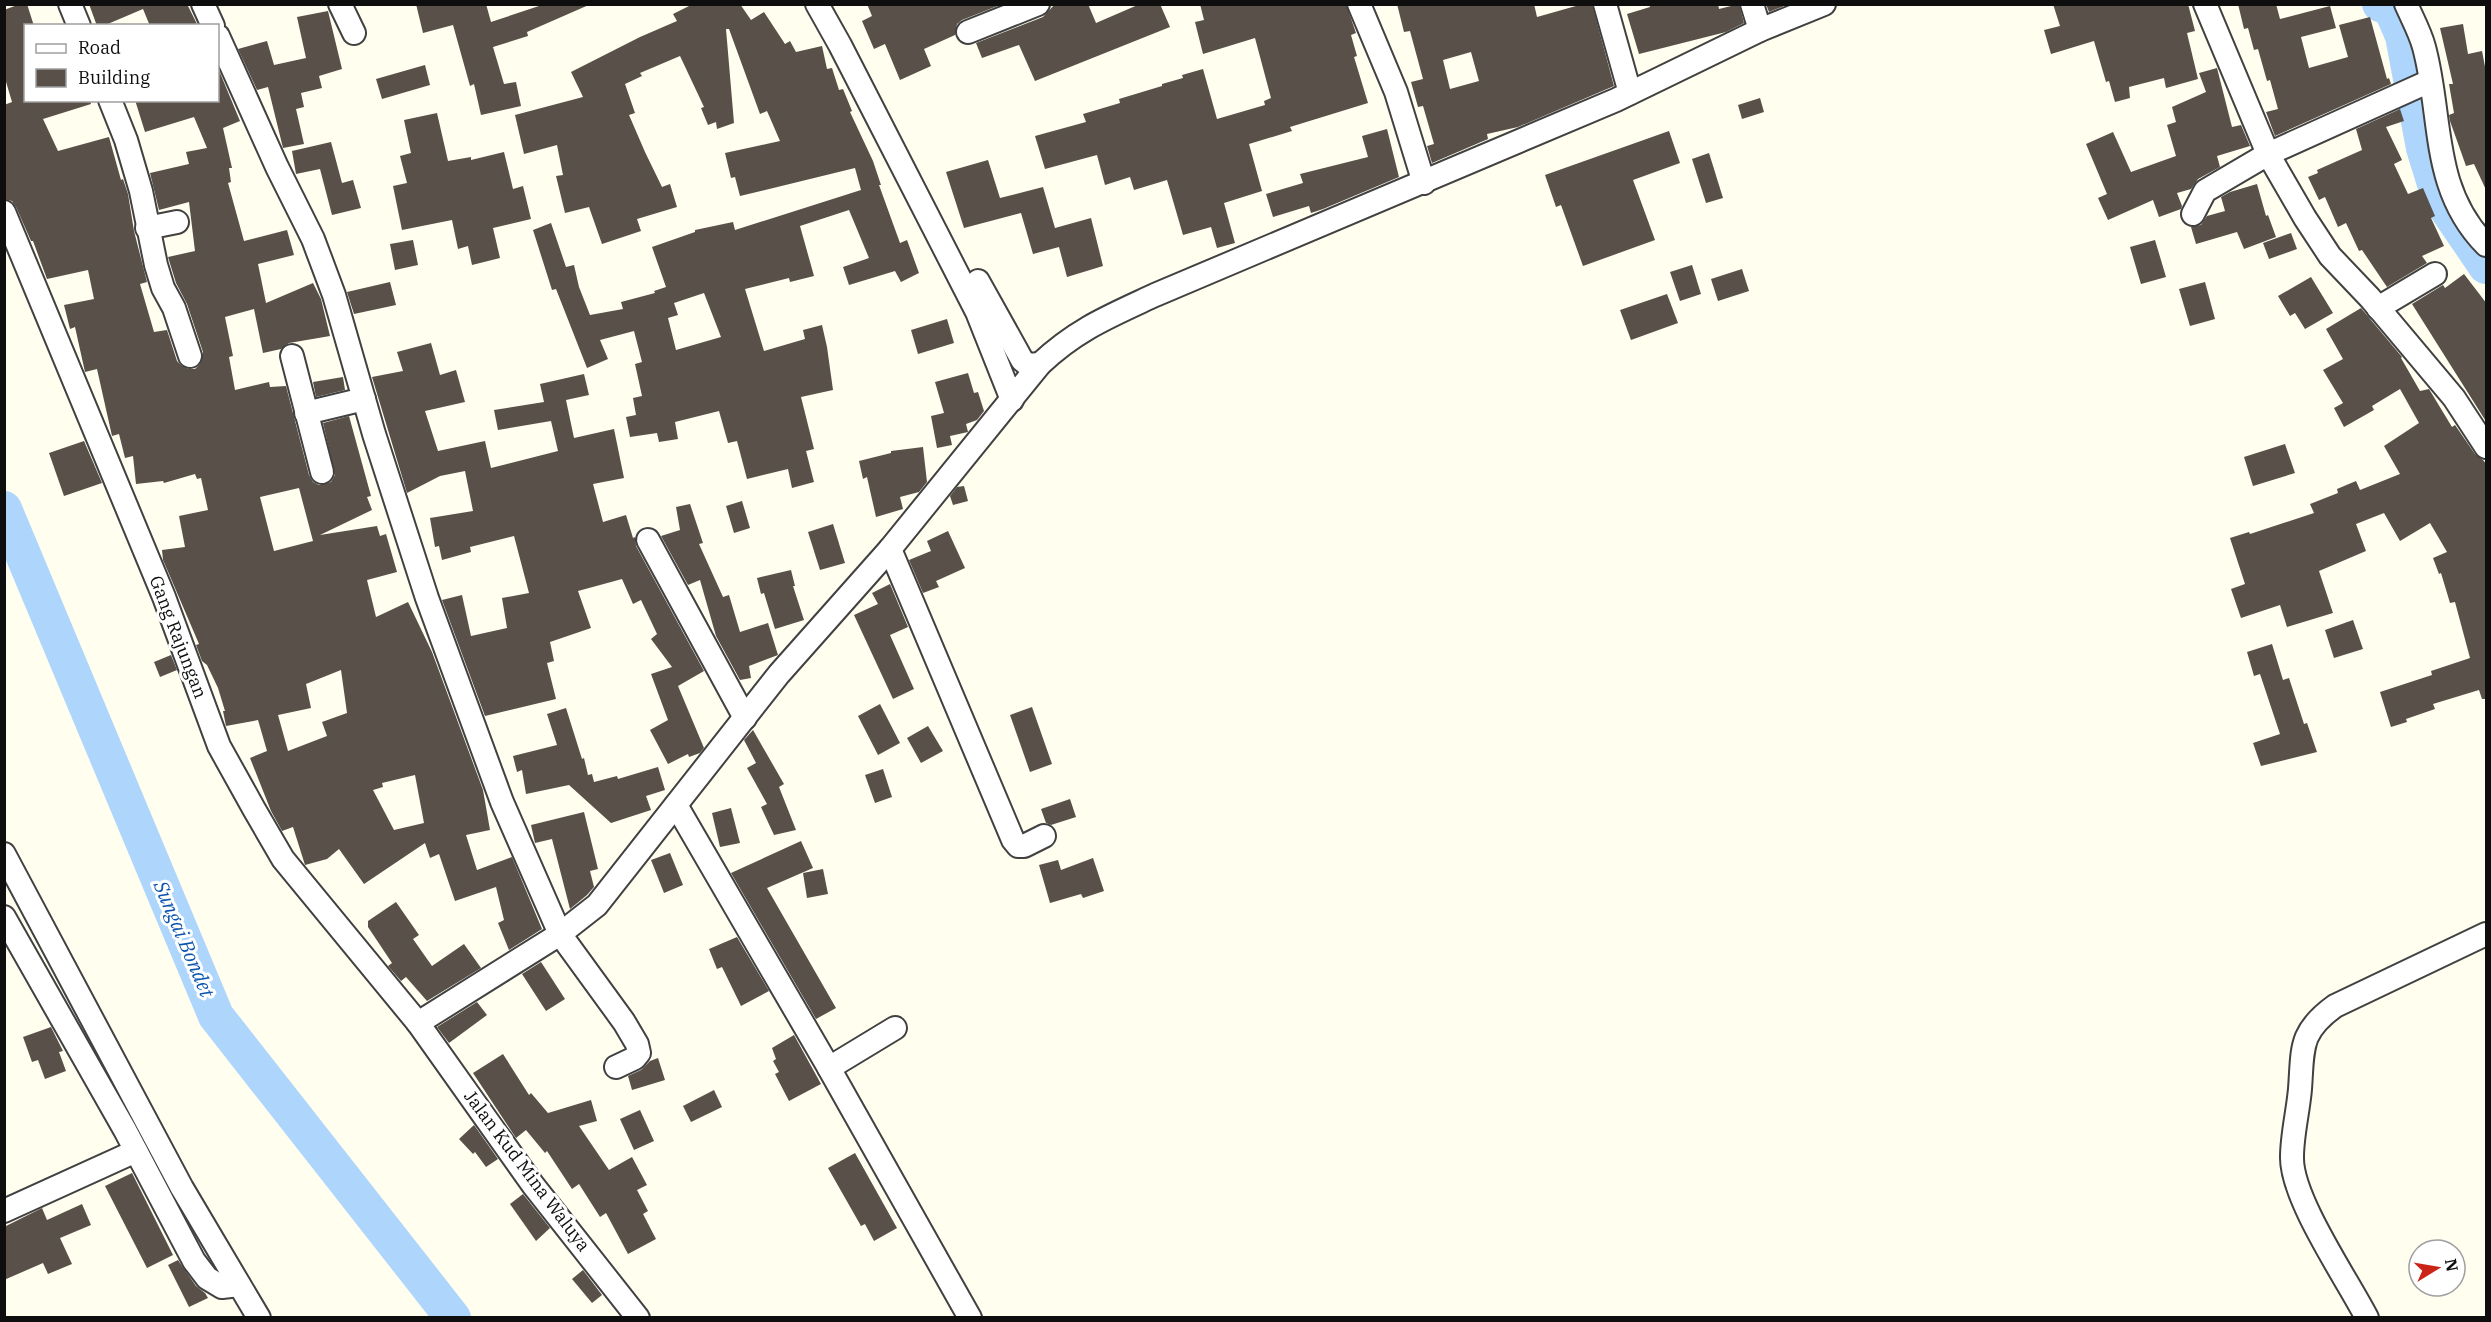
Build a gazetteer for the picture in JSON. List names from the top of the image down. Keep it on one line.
{"streets":{"street":["Gang Rajungan","Jalan Kud Mina Waluya"]},"crossings":[["Gang Rajungan","Jalan Kud Mina Waluya"]],"water":["Sungai Bondet"],"legend":["Road","Building"],"north":"right"}
